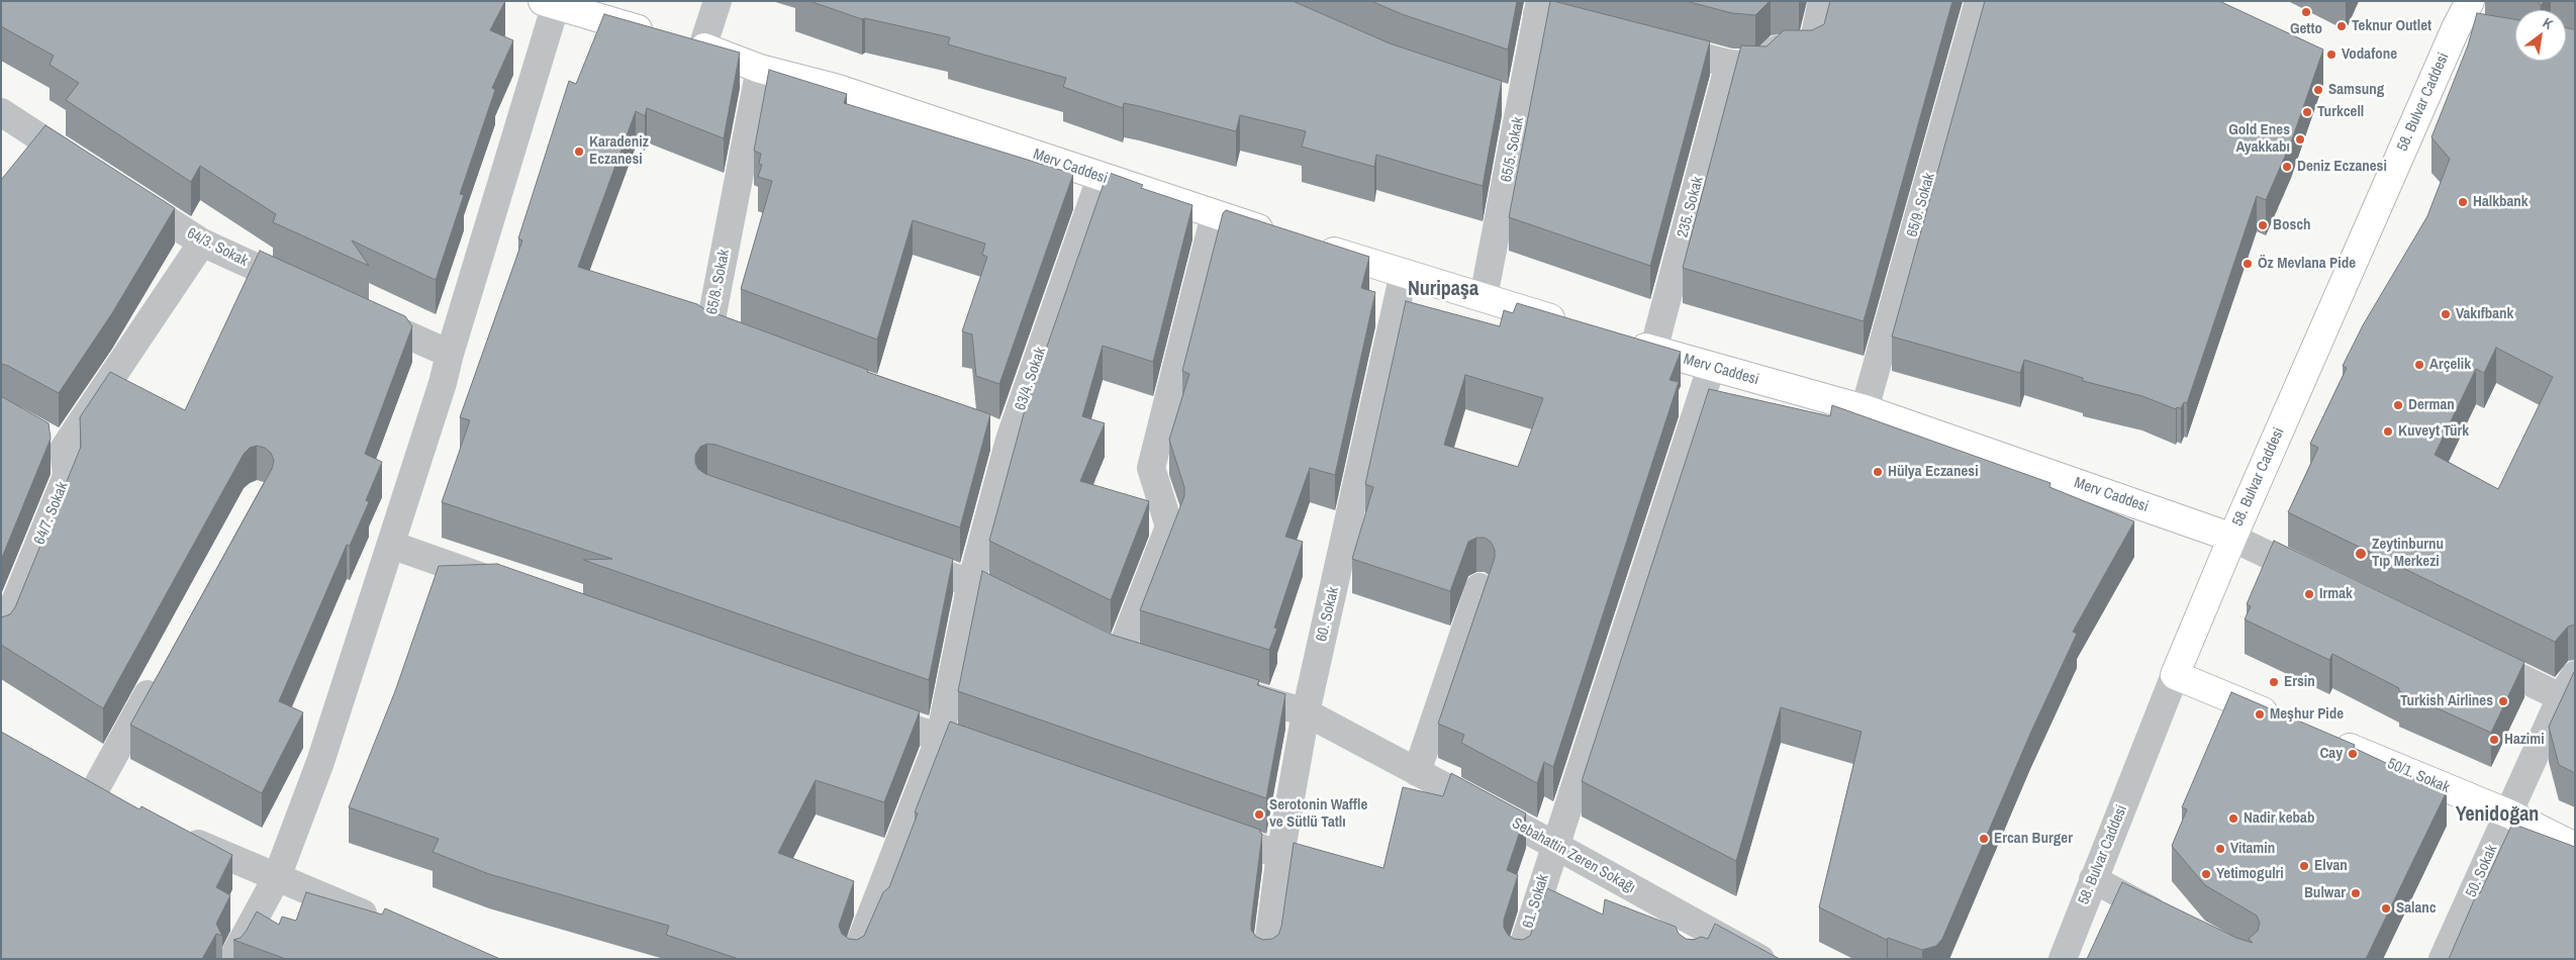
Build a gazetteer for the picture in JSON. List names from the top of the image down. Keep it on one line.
{"streets":{"main road":["58. Bulvar Caddesi","Merv Caddesi","50/1. Sokak"],"street":["65/5. Sokak","65/9. Sokak","235. Sokak","64/3. Sokak","65/8. Sokak","63/4. Sokak","64/7. Sokak","60. Sokak","Sebahattin Zeren Sokağı","50. Sokak","61. Sokak"]},"crossings":[["58. Bulvar Caddesi","Merv Caddesi"],["Merv Caddesi","65/9. Sokak"],["Merv Caddesi","235. Sokak"],["Merv Caddesi","65/8. Sokak"],["Merv Caddesi","63/4. Sokak"],["Merv Caddesi","61. Sokak"],["60. Sokak","Sebahattin Zeren Sokağı"],["50/1. Sokak","50. Sokak"],["Sebahattin Zeren Sokağı","61. Sokak"]],"districts":["Nuripaşa","Yenidoğan"],"places":["Getto","Teknur Outlet","Vodafone","Samsung","Turkcell","Gold Enes Ayakkabı","Karadeniz Eczanesi","Deniz Eczanesi","Halkbank","Bosch","Öz Mevlana Pide","Vakıfbank","Arçelik","Derman","Kuveyt Türk","Hülya Eczanesi","Zeytinburnu Tıp Merkezi","Irmak","Ersin","Turkish Airlines","Meşhur Pide","Hazimi","Cay","Serotonin Waffle ve Sütlü Tatlı","Nadir kebab","Ercan Burger","Vitamin","Elvan","Yetimogulri","Bulwar","Salanc"],"north":"top right"}
